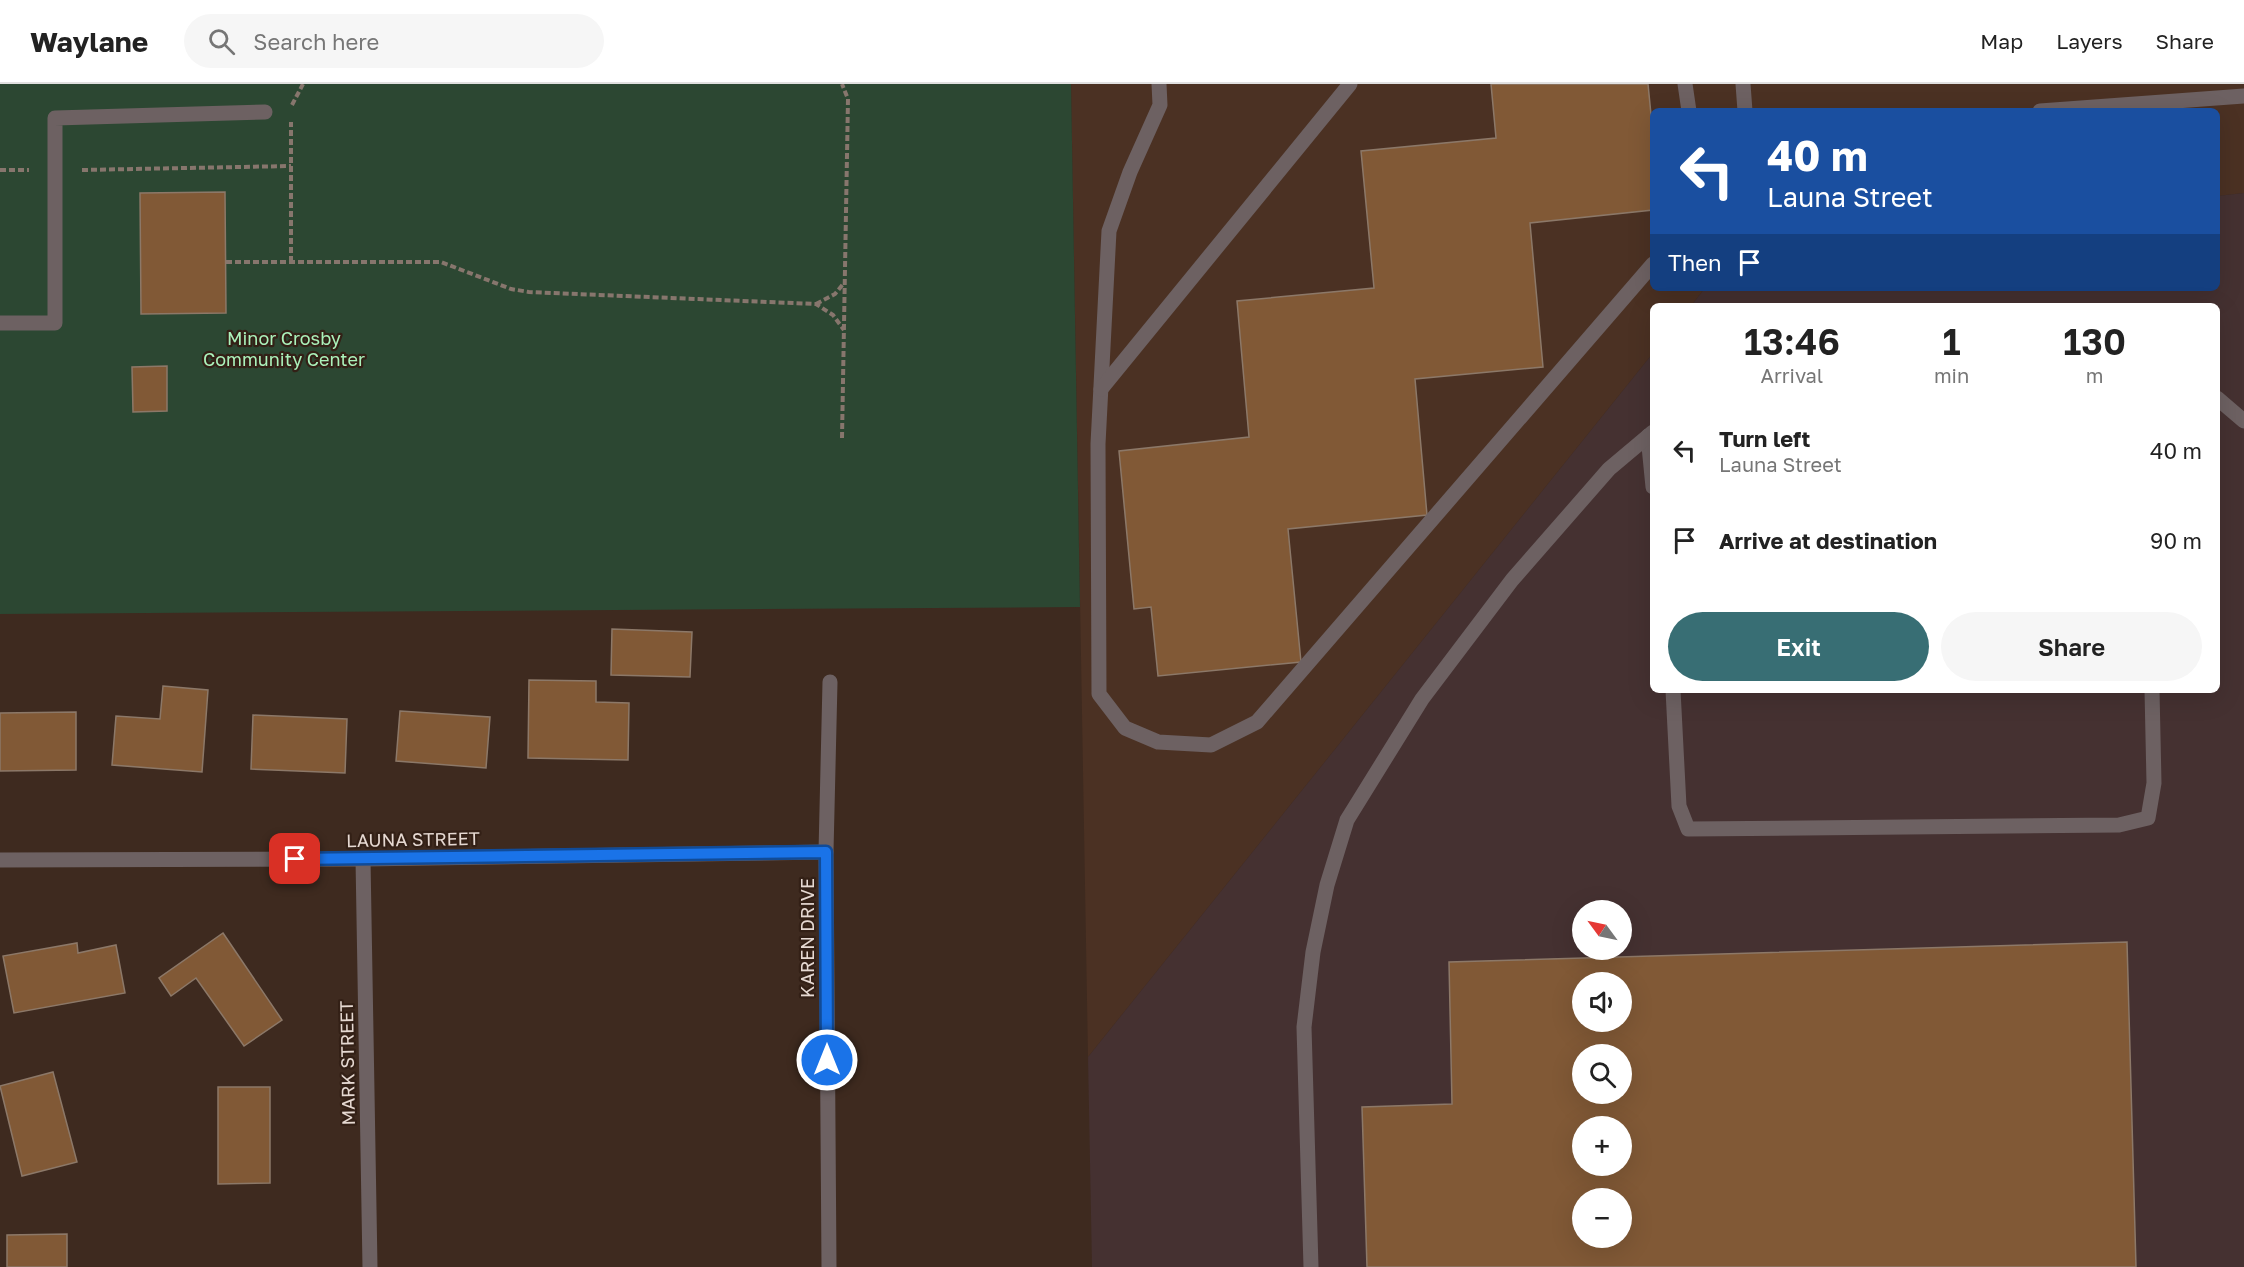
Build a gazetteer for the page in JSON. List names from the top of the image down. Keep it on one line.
{"streets":{"street":["LAUNA STREET","KAREN DRIVE","MARK STREET"]},"crossings":[["LAUNA STREET","KAREN DRIVE"],["LAUNA STREET","MARK STREET"]],"parks":["Minor Crosby Community Center"],"north":"top left","page":{"header":"Waylane","search":"Search here","nav":["Map","Layers","Share"],"turn":["40 m","Launa Street"],"then":"Then","eta":["13:46","Arrival","1","min","130","m"],"list":[{"name":"Turn left","note":"Launa Street","value":"40 m"},{"name":"Arrive at destination","value":"90 m"}],"buttons":["Exit","Share"],"map_buttons":["+","−"]}}
